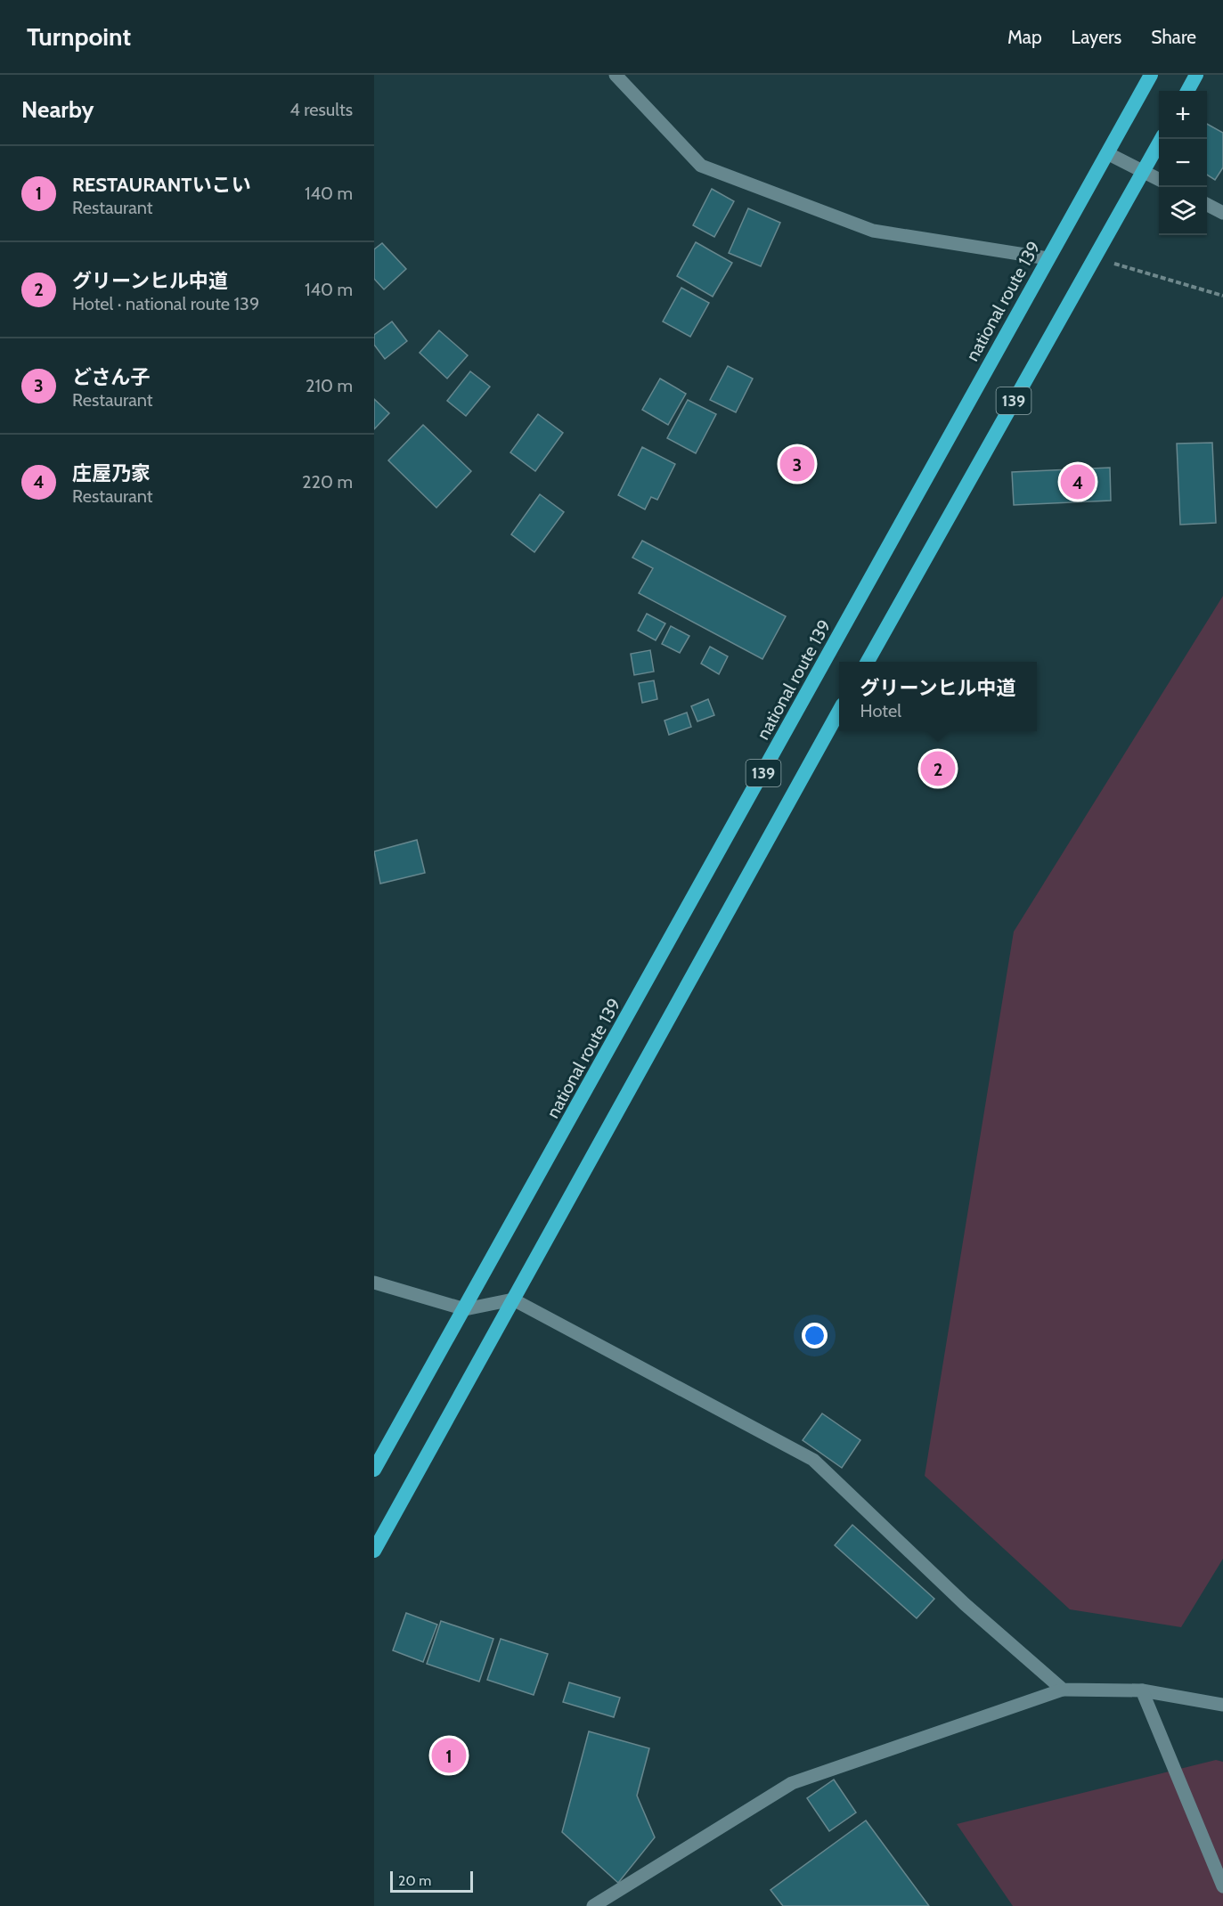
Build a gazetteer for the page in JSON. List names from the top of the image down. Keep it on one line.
{"streets":{"highway":["national route 139","139"]},"scale_bar":"20 m","page":{"header":"Turnpoint","nav":["Map","Layers","Share"],"heading":["Nearby","4 results"],"map_buttons":["+","−"],"list":[{"mark":"1","name":"RESTAURANTいこい","note":"Restaurant","value":"140 m"},{"mark":"2","name":"グリーンヒル中道","note":"Hotel · national route 139","value":"140 m"},{"mark":"3","name":"どさん子","note":"Restaurant","value":"210 m"},{"mark":"4","name":"庄屋乃家","note":"Restaurant","value":"220 m"}],"pins":["3","4","2","1"],"popup":["グリーンヒル中道","Hotel"],"scale":"20 m"}}
